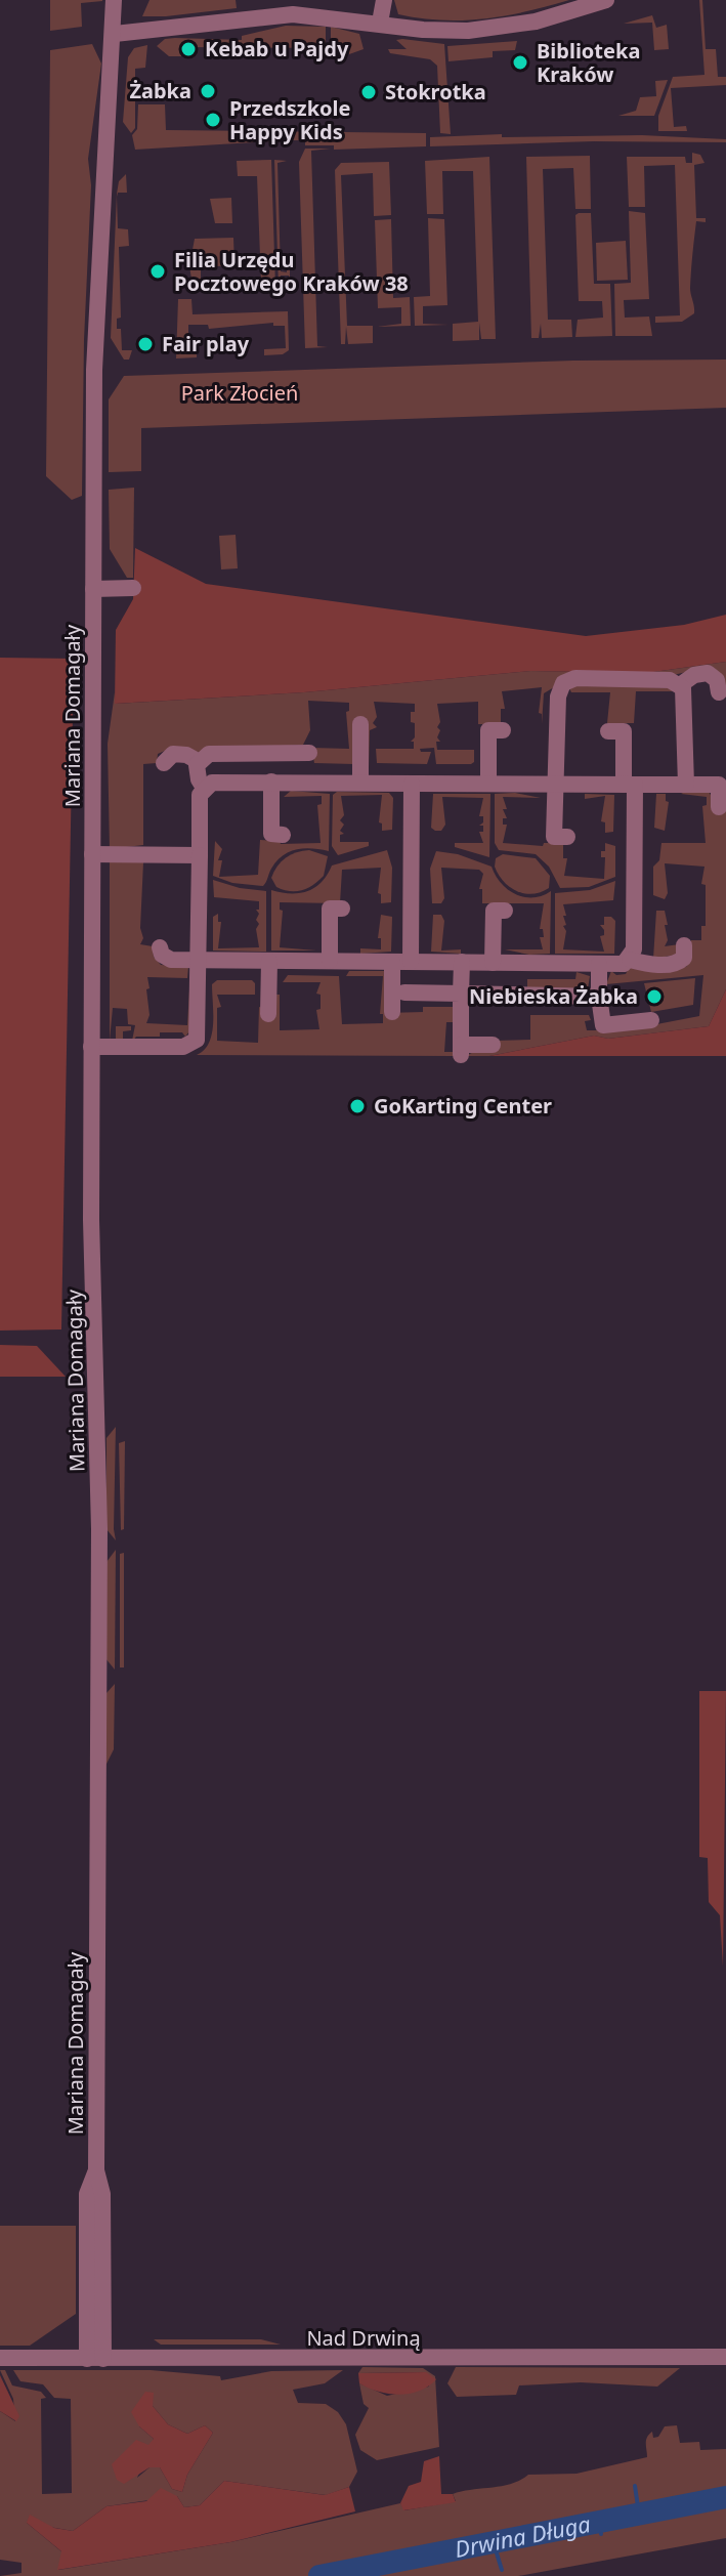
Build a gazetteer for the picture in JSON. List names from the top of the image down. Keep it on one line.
{"streets":{"street":["Mariana Domagały","Nad Drwiną"]},"crossings":[["Mariana Domagały","Nad Drwiną"]],"water":["Drwina Długa"],"parks":["Park Złocień"],"places":["Kebab u Pajdy","Biblioteka Kraków","Żabka","Stokrotka","Przedszkole Happy Kids","Filia Urzędu Pocztowego Kraków 38","Fair play","Niebieska Żabka","GoKarting Center"]}
